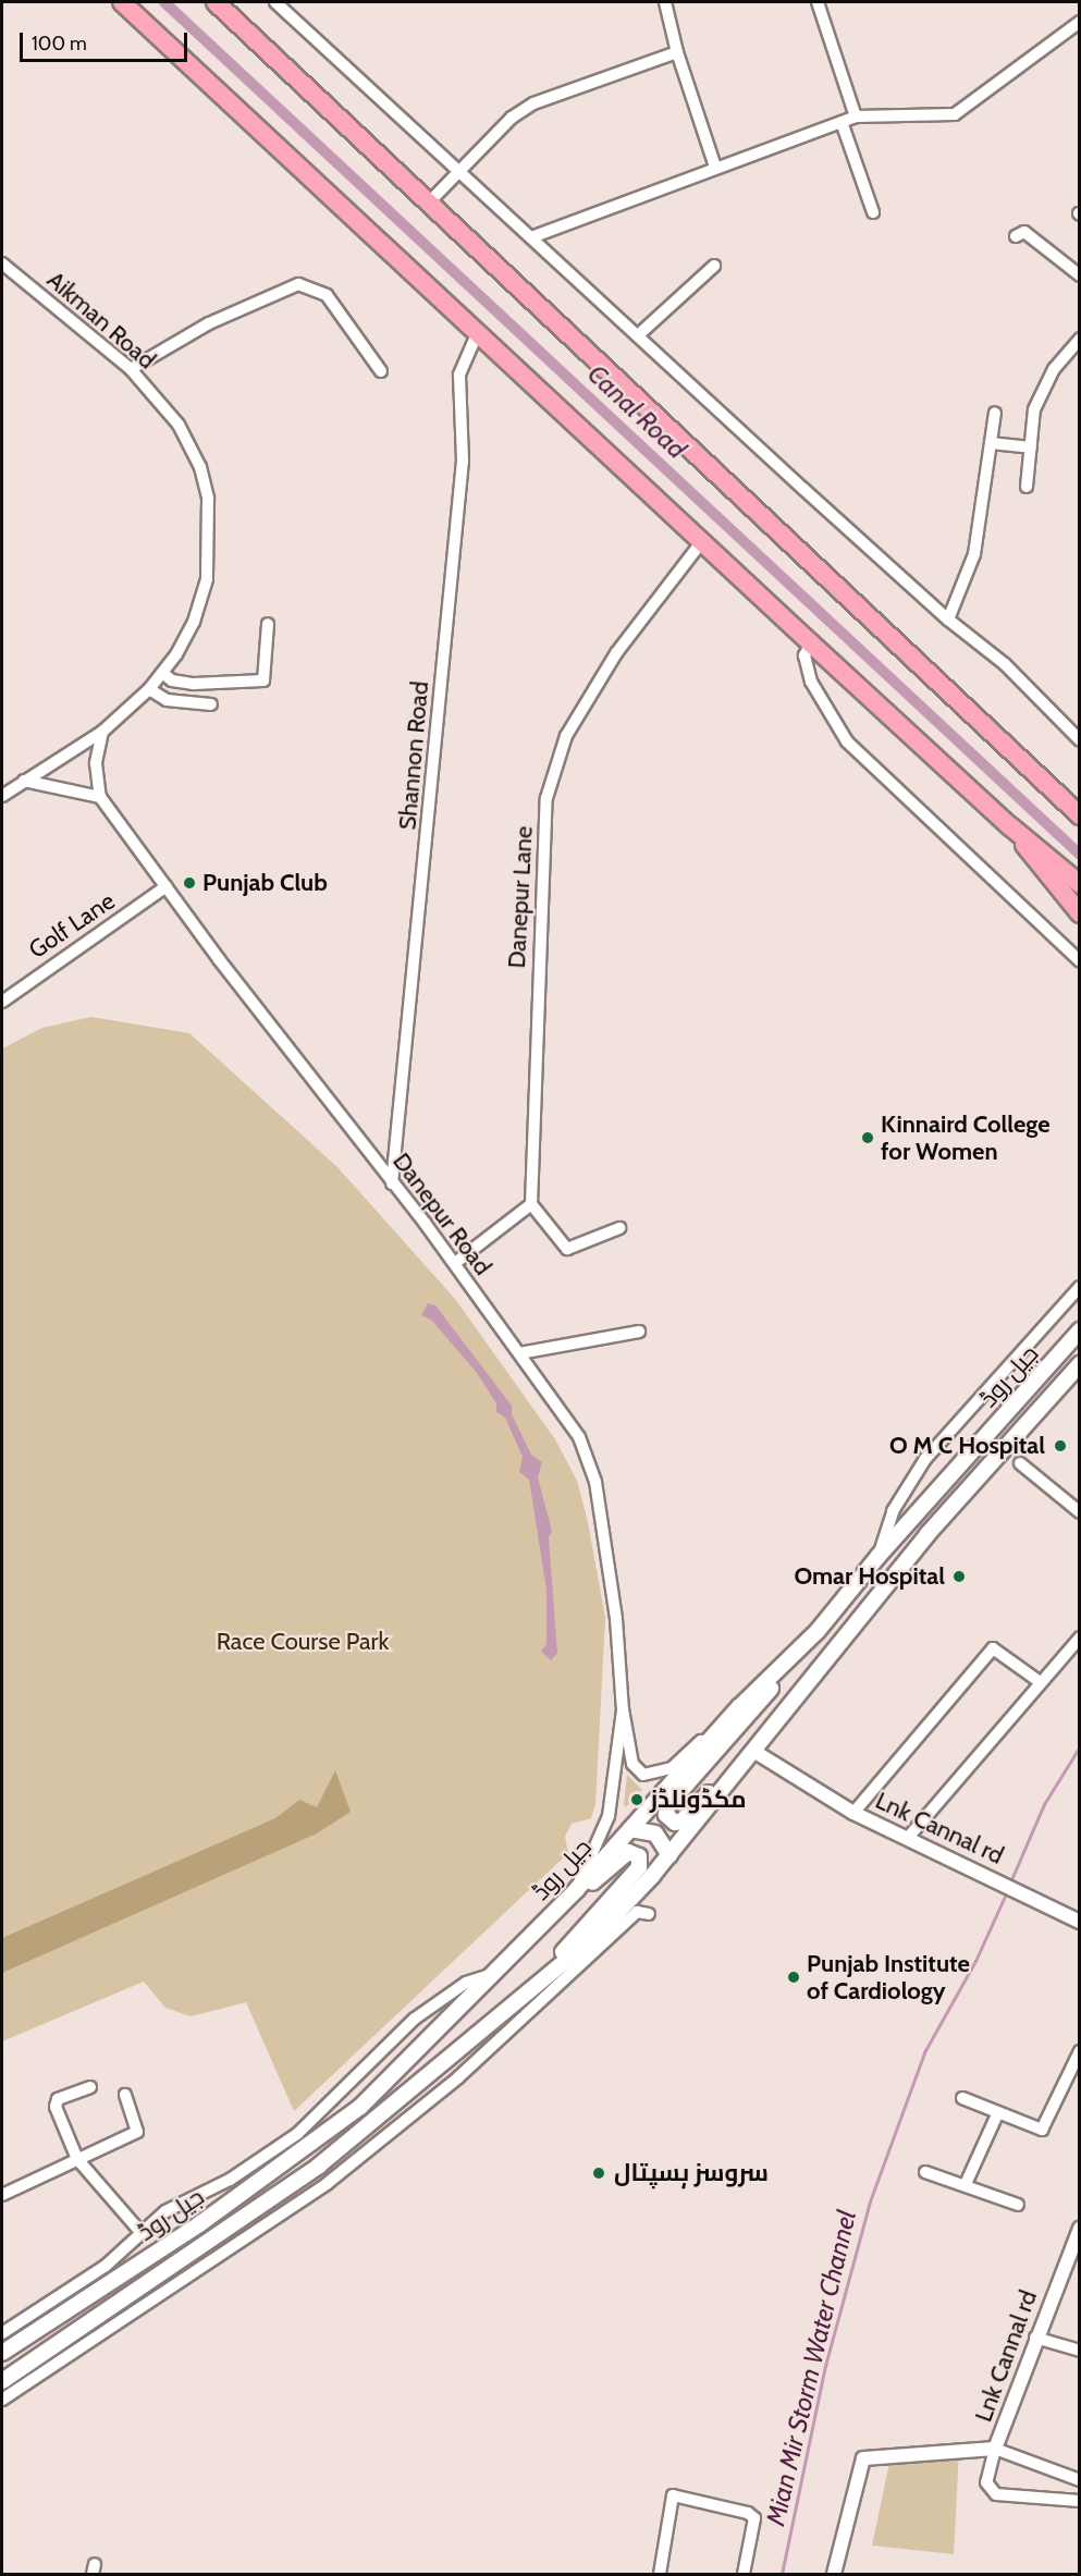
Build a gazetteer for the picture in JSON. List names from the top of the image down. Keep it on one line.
{"streets":{"main road":["جیل روڈ"],"street":["Aikman Road","Shannon Road","Danepur Lane","Golf Lane","Danepur Road","Lnk Cannal rd"]},"crossings":[["Shannon Road","Danepur Road"],["Golf Lane","Danepur Road"],["Danepur Road","جیل روڈ"],["جیل روڈ","Lnk Cannal rd"]],"water":["Canal Road","Mian Mir Storm Water Channel"],"parks":["Race Course Park"],"places":["Punjab Club","Kinnaird College for Women","O M C Hospital","Omar Hospital","مکڈونلڈز","Punjab Institute of Cardiology","سروسز ہسپتال"],"scale_bar":"100 m"}
